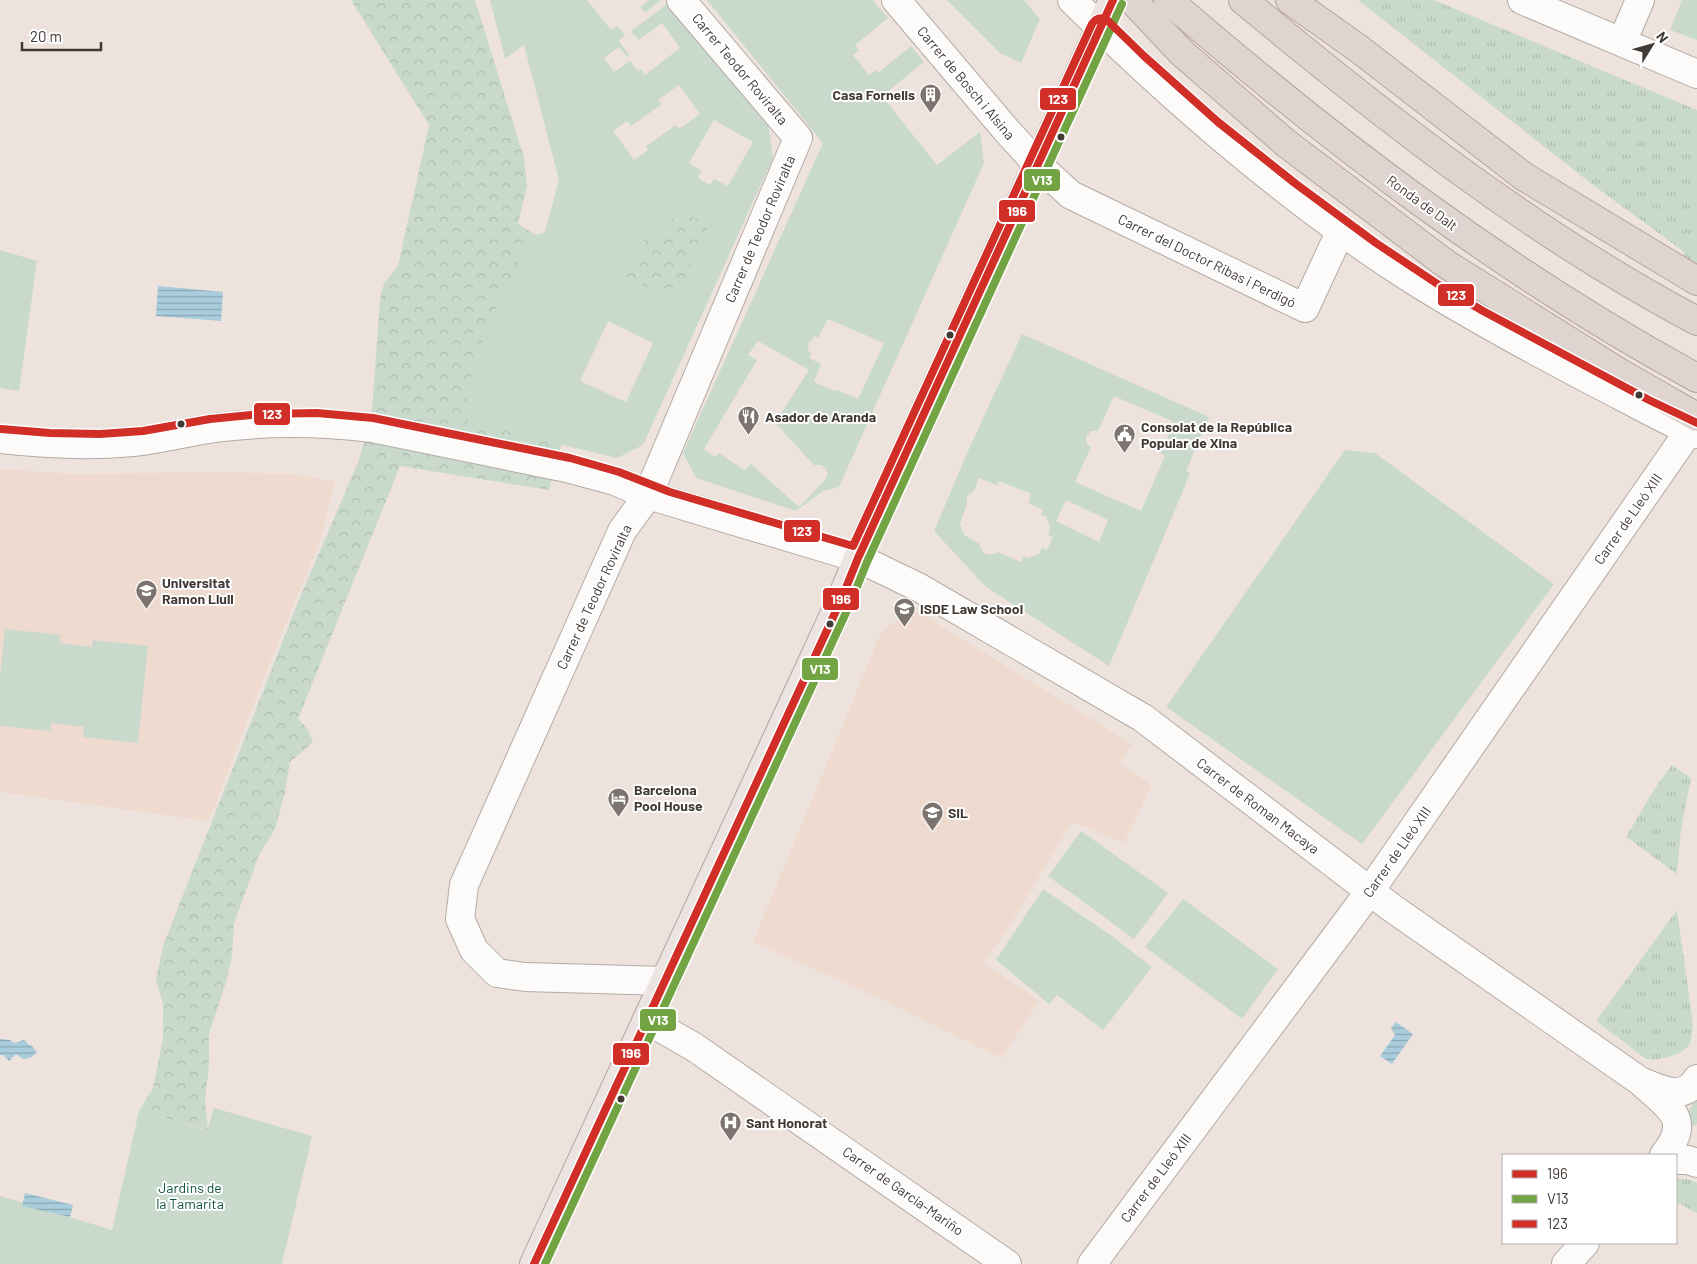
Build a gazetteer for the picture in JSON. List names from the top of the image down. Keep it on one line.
{"streets":{"highway":["Ronda de Dalt"],"street":["Carrer Teodor Roviralta","Carrer de Bosch i Alsina","Carrer de Teodor Roviralta","Carrer del Doctor Ribas i Perdigó","Carrer de Lleó XIII","Carrer de Roman Macaya","Carrer de García-Mariño"]},"crossings":[["Carrer Teodor Roviralta","Carrer de Teodor Roviralta"],["Carrer de Bosch i Alsina","Carrer del Doctor Ribas i Perdigó"],["Carrer de Teodor Roviralta","Carrer de Roman Macaya"],["Carrer de Lleó XIII","Carrer de Roman Macaya"]],"parks":["Jardins de la Tamarita"],"places":{"building":["Casa Fornells"],"restaurant":["Asador de Aranda"],"public building":["Consolat de la República Popular de Xina"],"school or university":["Universitat Ramon Llull","ISDE Law School","SIL"],"hotel":["Barcelona Pool House"],"hospital":["Sant Honorat"]},"lines":["transit line 196","transit line V13","transit line 123"],"legend":["196","V13","123"],"scale_bar":"20 m","north":"top right"}
